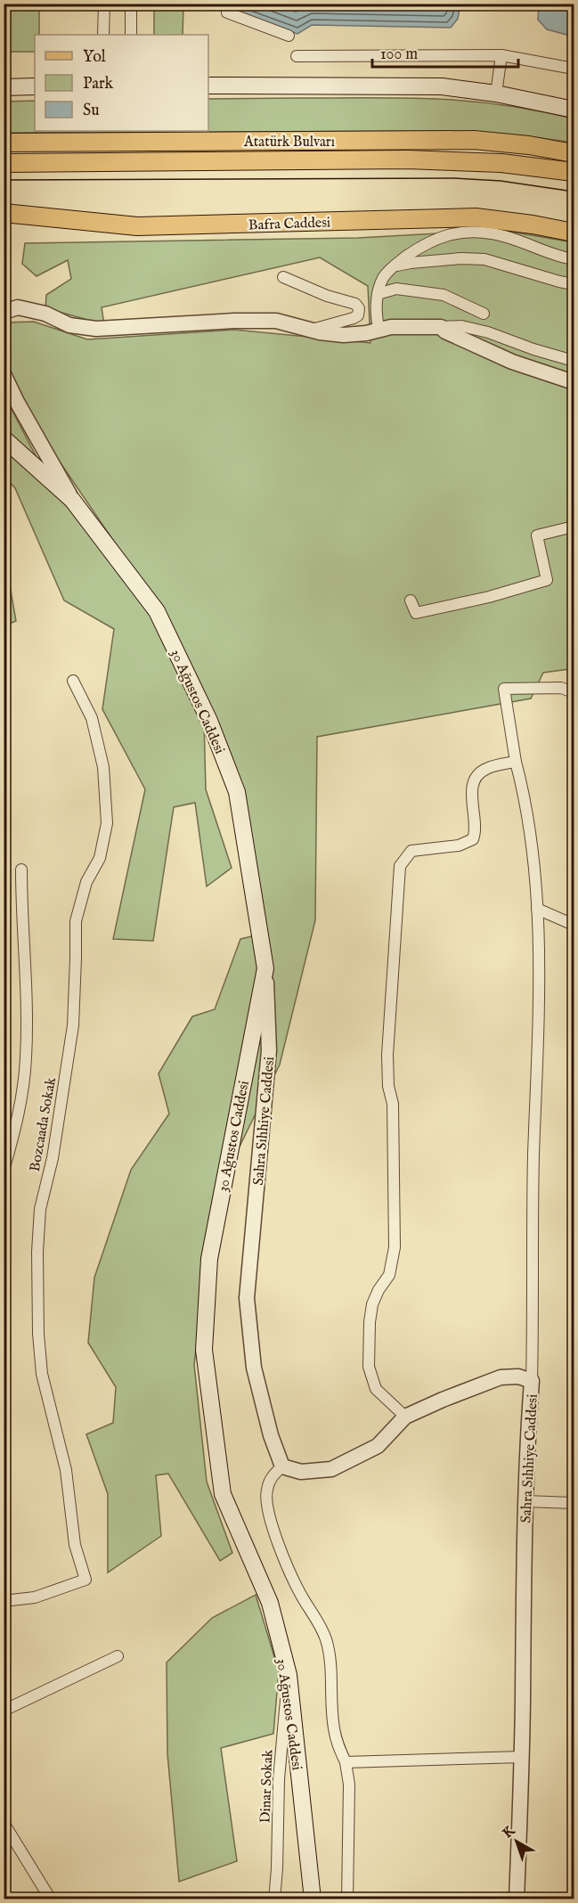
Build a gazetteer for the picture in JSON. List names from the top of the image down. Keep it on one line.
{"streets":{"main road":["Atatürk Bulvarı","Bafra Caddesi","30 Ağustos Caddesi"],"street":["Sahra Sıhhiye Caddesi","Bozcaada Sokak","Dinar Sokak"]},"crossings":[["30 Ağustos Caddesi","Sahra Sıhhiye Caddesi"],["30 Ağustos Caddesi","Dinar Sokak"]],"legend":["Yol","Park","Su"],"scale_bar":"100 m","north":"top left"}
